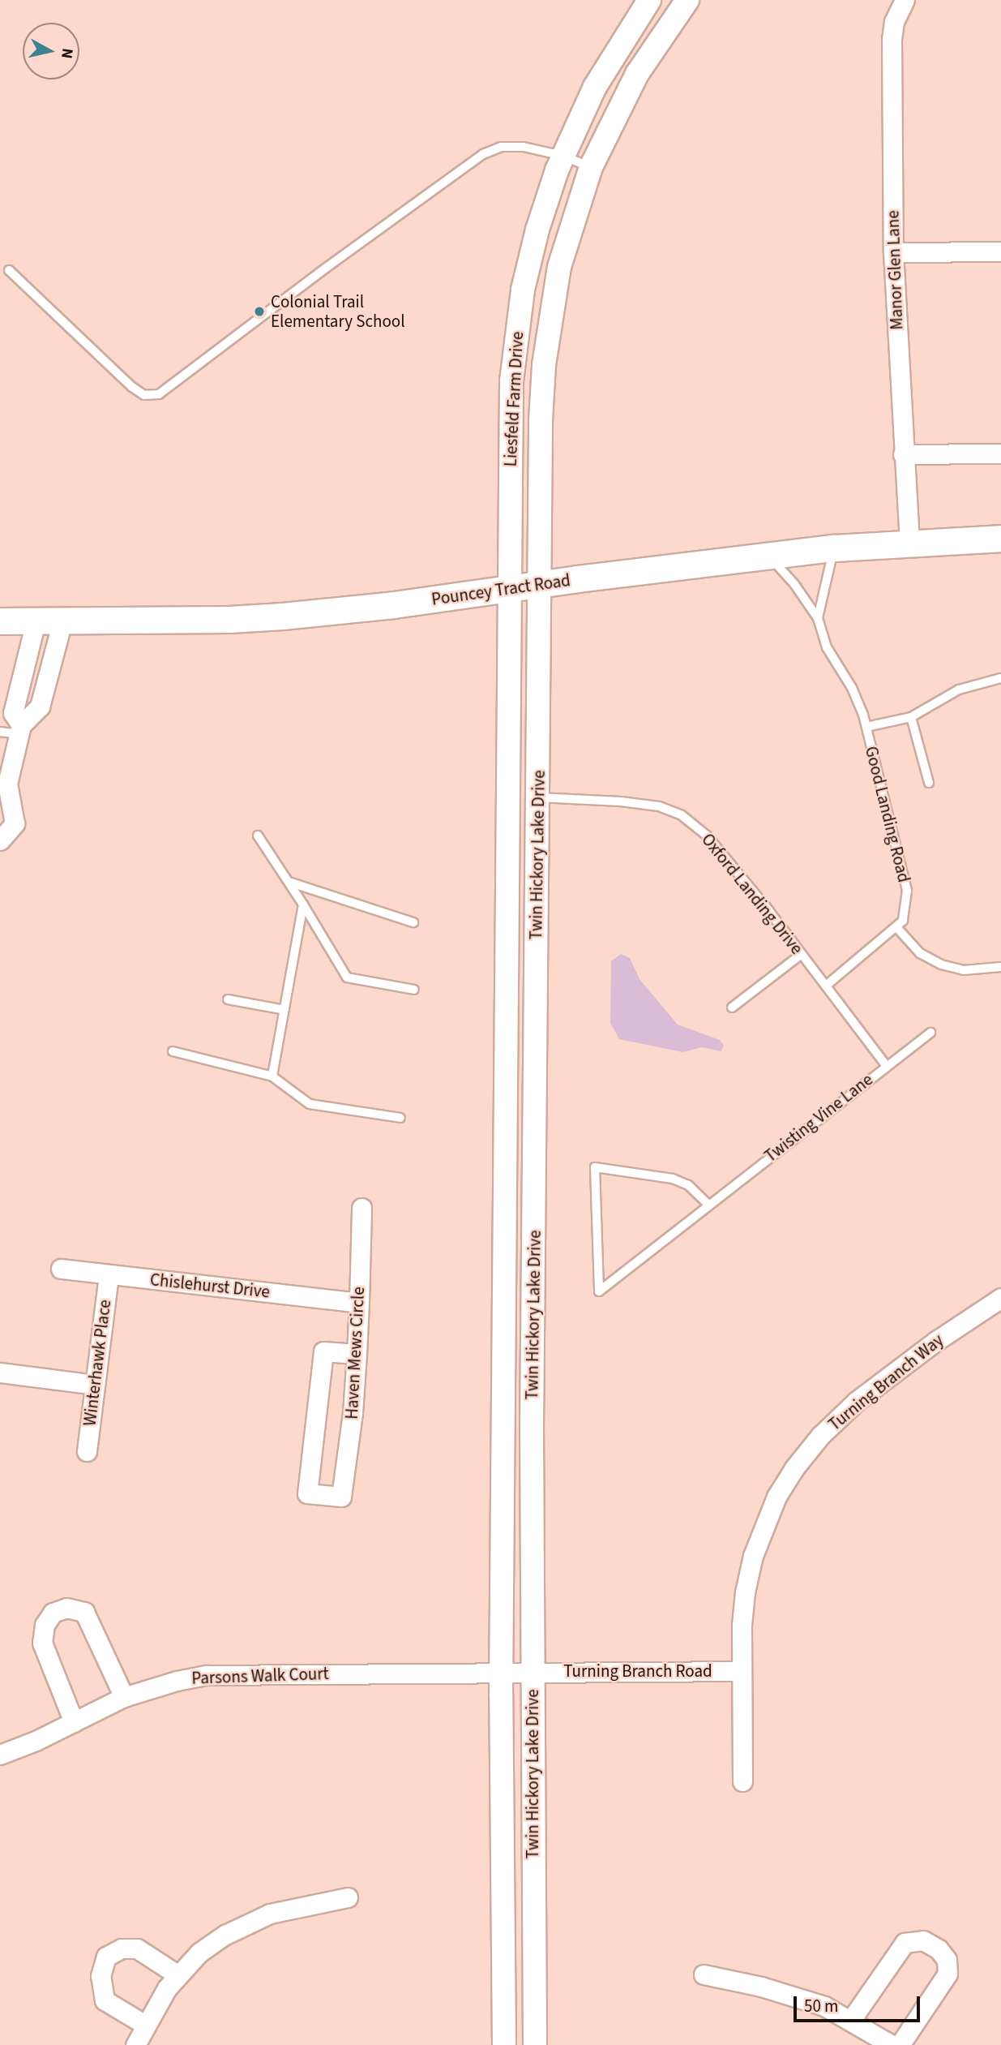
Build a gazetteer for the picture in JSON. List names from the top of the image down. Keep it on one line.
{"streets":{"main road":["Pouncey Tract Road"],"street":["Manor Glen Lane","Liesfeld Farm Drive","Twin Hickory Lake Drive","Chislehurst Drive","Haven Mews Circle","Winterhawk Place","Turning Branch Way","Turning Branch Road","Parsons Walk Court"],"lane":["Good Landing Road","Oxford Landing Drive","Twisting Vine Lane"]},"crossings":[["Manor Glen Lane","Pouncey Tract Road"],["Liesfeld Farm Drive","Pouncey Tract Road"],["Liesfeld Farm Drive","Twin Hickory Lake Drive"],["Pouncey Tract Road","Twin Hickory Lake Drive"],["Twin Hickory Lake Drive","Oxford Landing Drive"],["Twin Hickory Lake Drive","Turning Branch Road"],["Twin Hickory Lake Drive","Parsons Walk Court"],["Oxford Landing Drive","Twisting Vine Lane"],["Chislehurst Drive","Haven Mews Circle"],["Chislehurst Drive","Winterhawk Place"],["Turning Branch Way","Turning Branch Road"],["Turning Branch Road","Parsons Walk Court"]],"places":["Colonial Trail Elementary School"],"scale_bar":"50 m","north":"right"}
